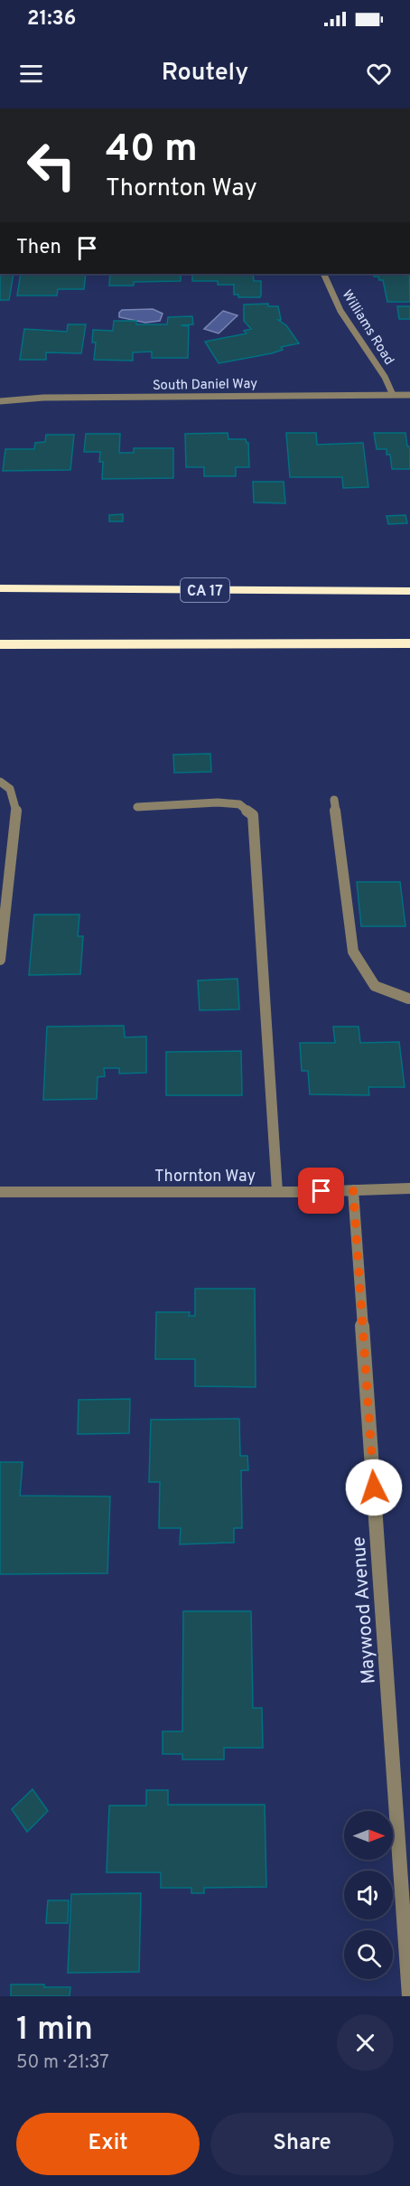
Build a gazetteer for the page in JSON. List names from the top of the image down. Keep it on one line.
{"streets":{"highway":["CA 17"],"street":["Williams Road","South Daniel Way","Thornton Way","Maywood Avenue"]},"crossings":[["Williams Road","South Daniel Way"],["Thornton Way","Maywood Avenue"]],"north":"right","page":{"status":"21:36","header":"Routely","turn":["40 m","Thornton Way"],"then":"Then","heading":["1 min","50 m · 21:37"],"buttons":["Exit","Share"]}}
